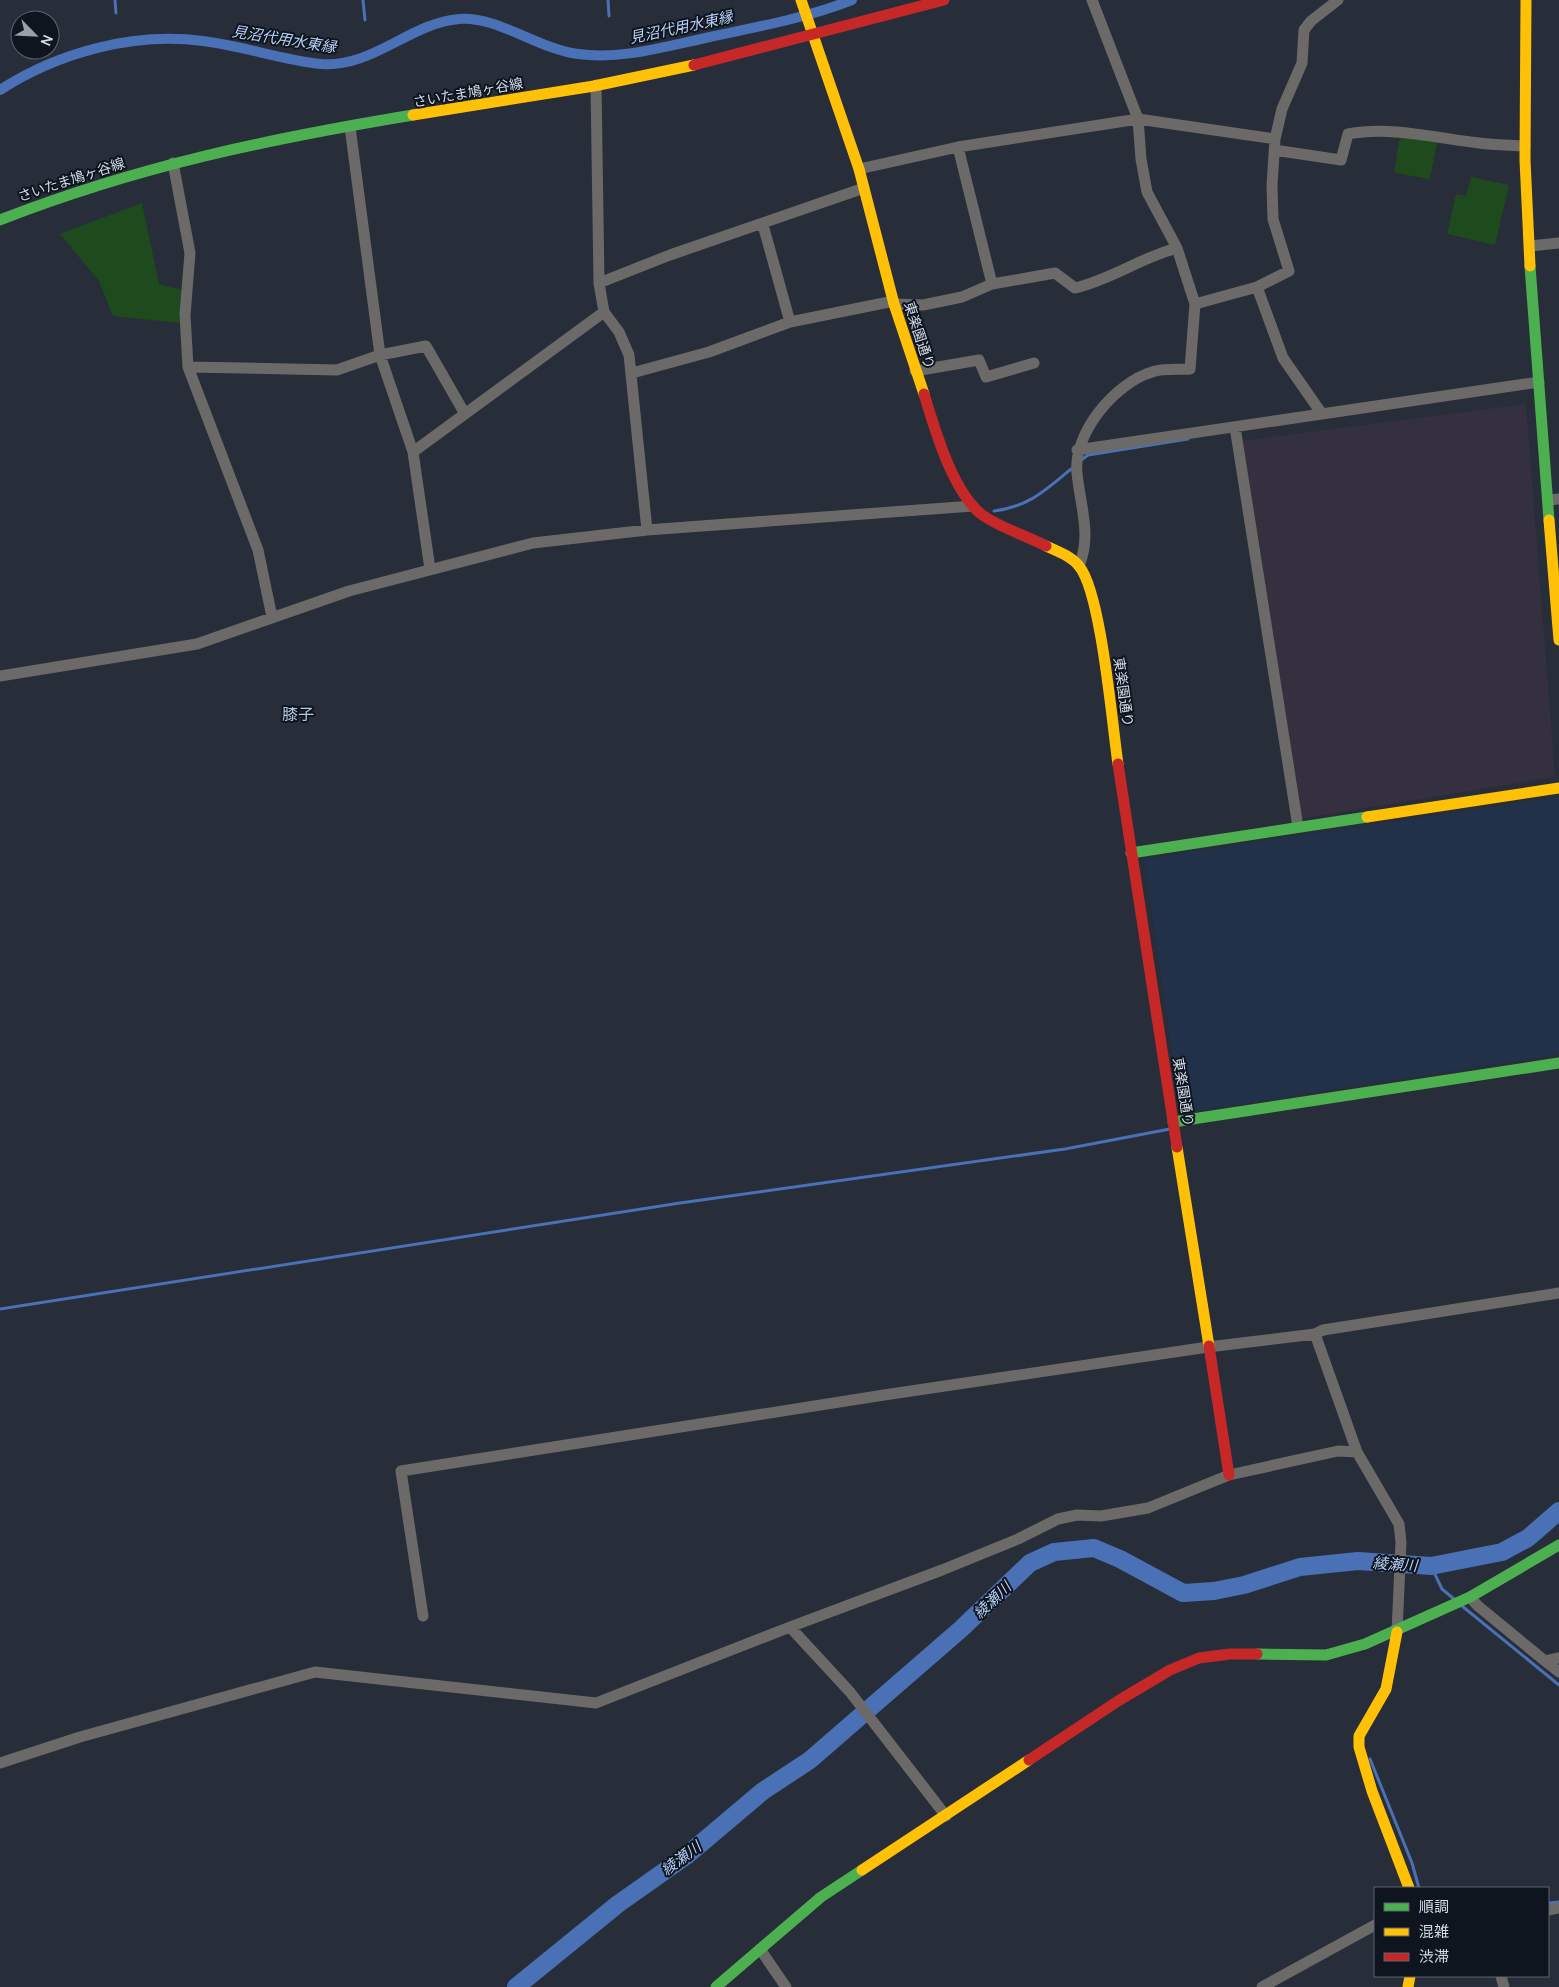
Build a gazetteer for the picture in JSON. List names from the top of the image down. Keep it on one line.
{"streets":{"street":["さいたま鳩ヶ谷線","東楽園通り"]},"crossings":[["さいたま鳩ヶ谷線","東楽園通り"]],"districts":["膝子"],"water":["見沼代用水東縁","綾瀬川"],"legend":["順調","混雑","渋滞"],"north":"bottom right"}
